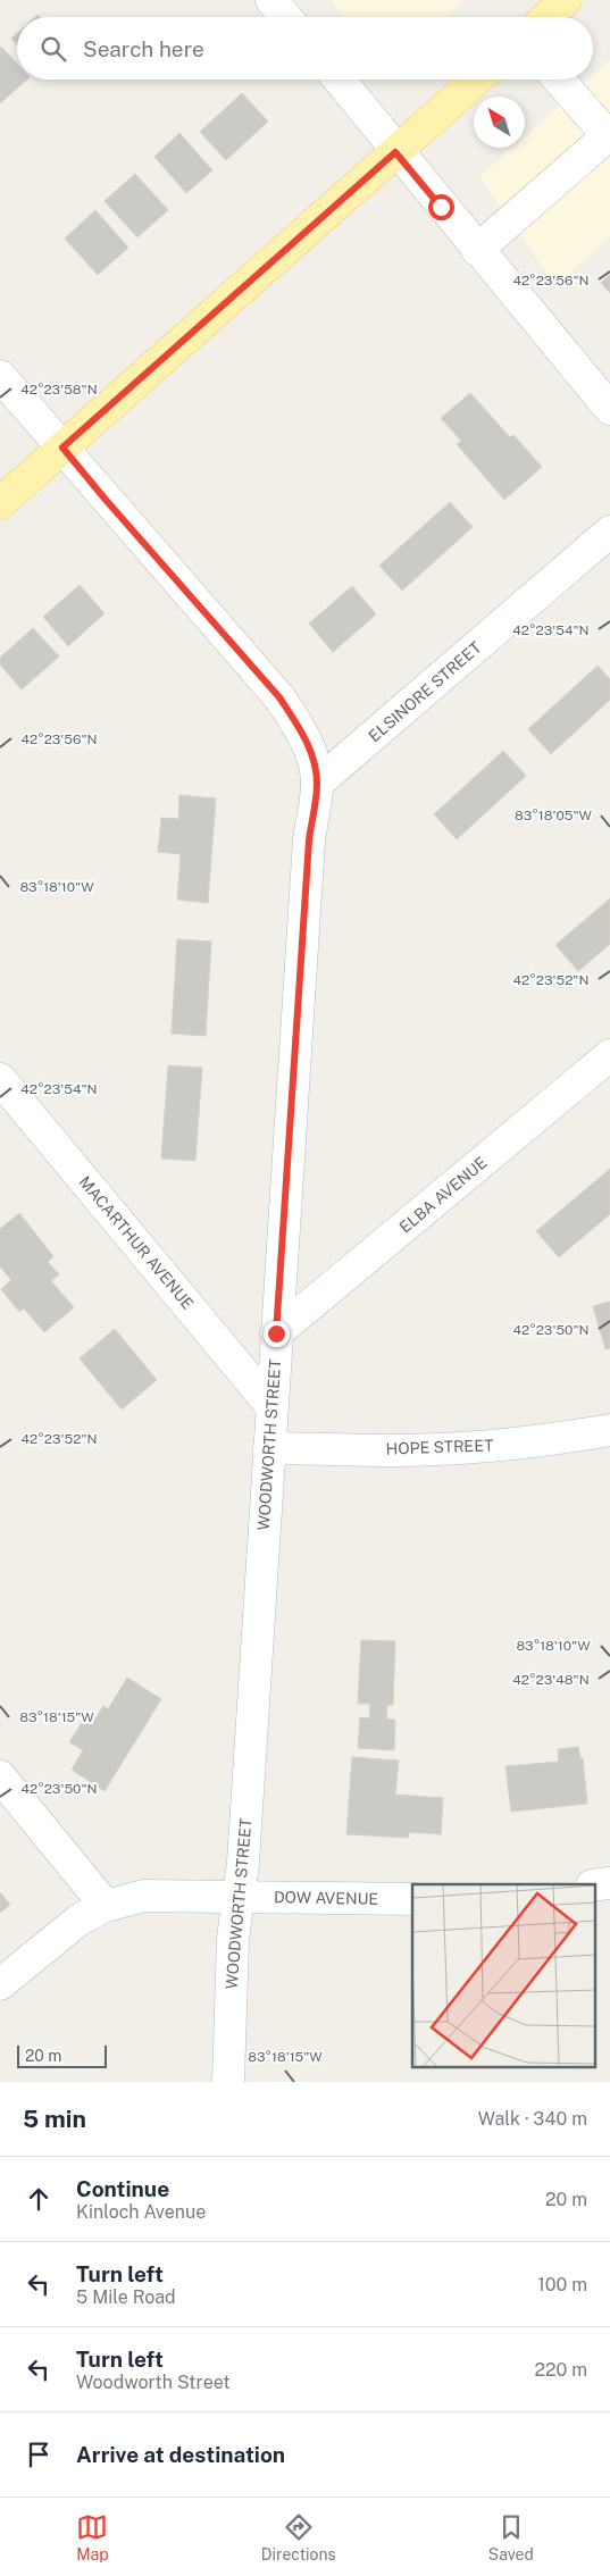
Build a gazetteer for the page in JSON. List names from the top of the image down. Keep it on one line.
{"streets":{"street":["ELSINORE STREET","ELBA AVENUE","MACARTHUR AVENUE","WOODWORTH STREET","HOPE STREET","DOW AVENUE"]},"crossings":[["ELSINORE STREET","WOODWORTH STREET"],["ELBA AVENUE","WOODWORTH STREET"],["MACARTHUR AVENUE","WOODWORTH STREET"],["WOODWORTH STREET","HOPE STREET"],["WOODWORTH STREET","DOW AVENUE"]],"scale_bar":"20 m","north":"top left","page":{"search":"Search here","scale":"20 m","heading":["5 min","Walk · 340 m"],"list":[["Continue","Kinloch Avenue","20 m"],["Turn left","5 Mile Road","100 m"],["Turn left","Woodworth Street","220 m"],"Arrive at destination"],"nav":["Map","Directions","Saved"]},"coordinates":["42°23'56\"N","42°23'58\"N","42°23'54\"N","83°18'05\"W","83°18'10\"W","42°23'52\"N","42°23'50\"N","42°23'48\"N","83°18'15\"W"]}
